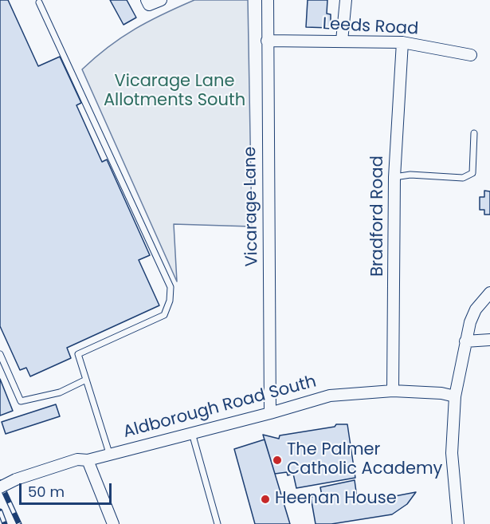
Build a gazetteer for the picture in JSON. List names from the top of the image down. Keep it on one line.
{"streets":{"street":["Leeds Road","Vicarage Lane","Bradford Road","Aldborough Road South"]},"crossings":[["Leeds Road","Vicarage Lane"],["Leeds Road","Bradford Road"],["Vicarage Lane","Aldborough Road South"],["Bradford Road","Aldborough Road South"]],"parks":["Vicarage Lane Allotments South"],"places":["The Palmer Catholic Academy","Heenan House"],"scale_bar":"50 m"}
